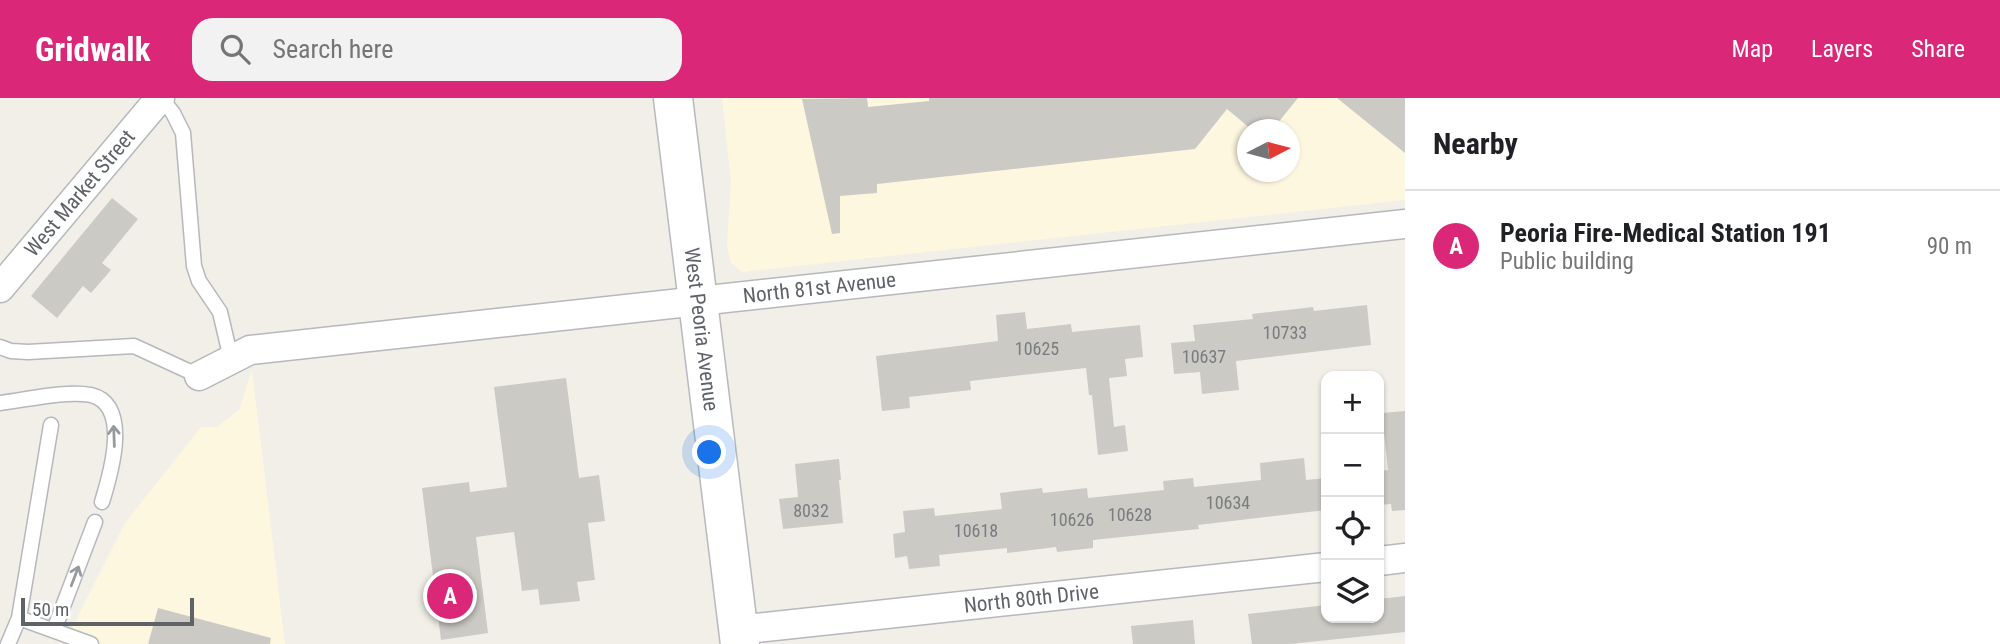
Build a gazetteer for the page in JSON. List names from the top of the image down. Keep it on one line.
{"streets":{"main road":["West Peoria Avenue"],"street":["West Market Street","North 81st Avenue","North 80th Drive"]},"crossings":[["North 81st Avenue","West Peoria Avenue"],["West Peoria Avenue","North 80th Drive"]],"house_numbers":["10733","10625","10637","10634","8032","10628","10626","10618"],"scale_bar":"50 m","north":"right","page":{"header":"Gridwalk","search":"Search here","nav":["Map","Layers","Share"],"heading":"Nearby","list":[{"mark":"A","name":"Peoria Fire-Medical Station 191","note":"Public building","value":"90 m"}],"map_buttons":["+","−"],"pins":"A","scale":"50 m"}}
